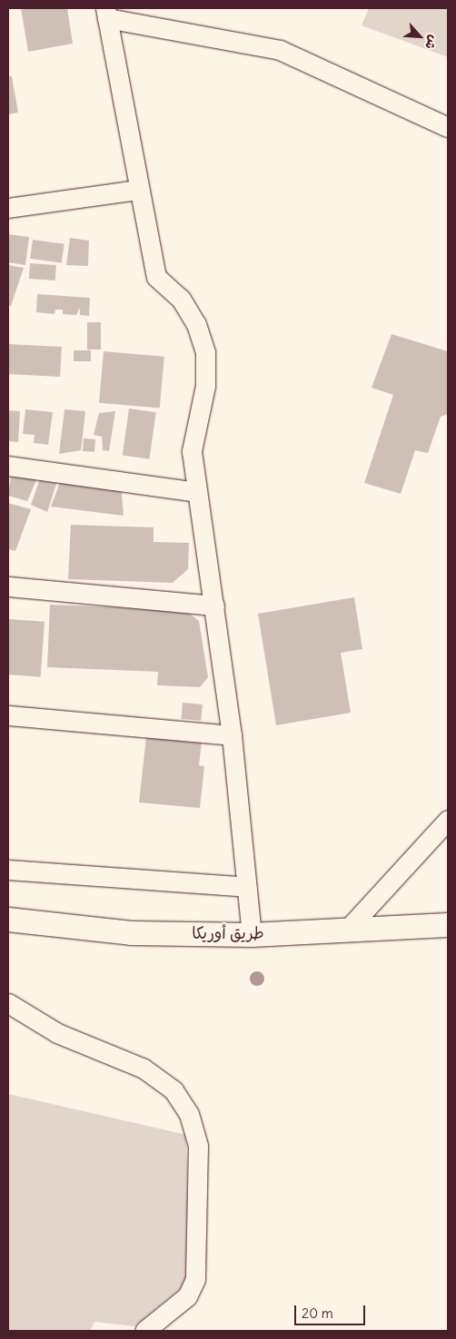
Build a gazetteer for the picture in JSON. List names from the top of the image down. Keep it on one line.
{"streets":{"street":["طريق أوريكا"]},"scale_bar":"20 m","north":"bottom right"}
